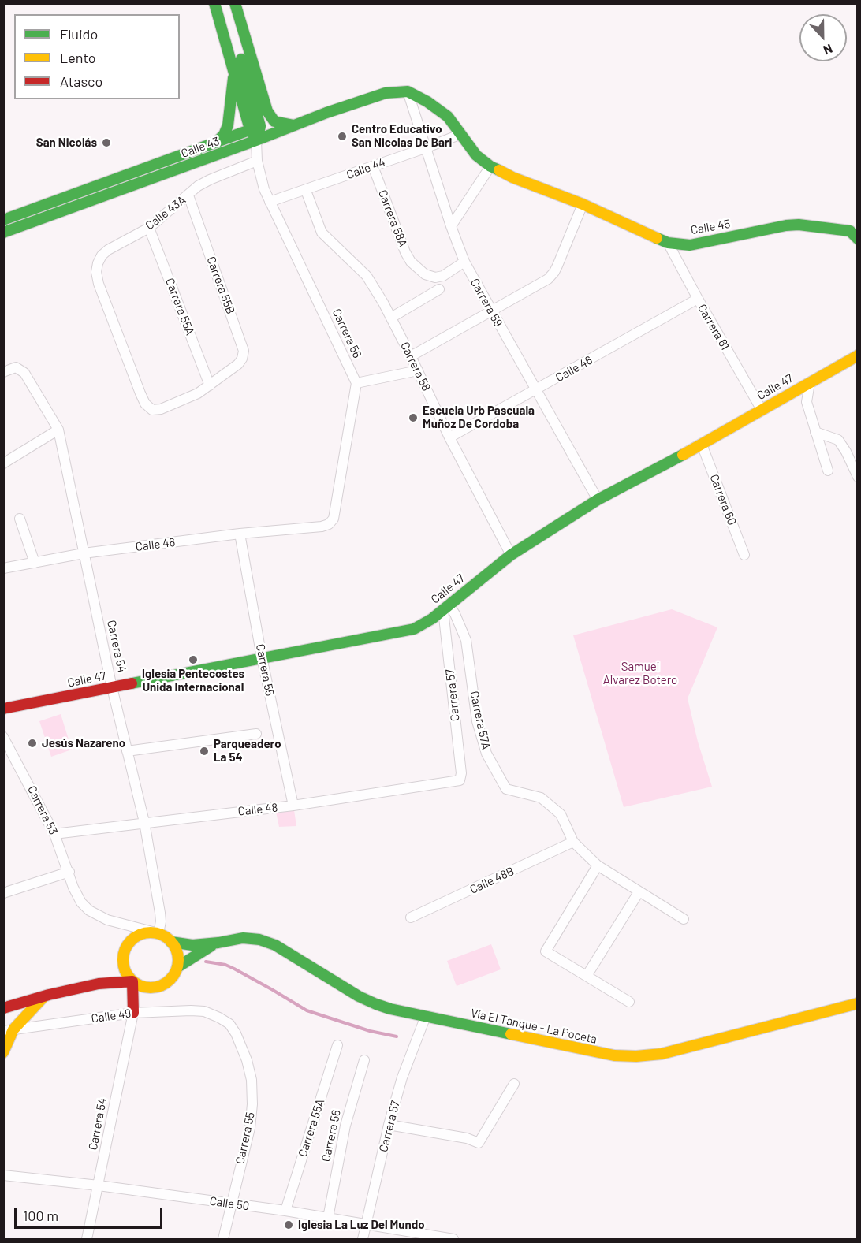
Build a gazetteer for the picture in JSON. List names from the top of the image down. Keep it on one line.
{"streets":{"street":["Calle 43","Calle 44","Calle 43A","Carrera 58A","Calle 45","Carrera 55B","Carrera 59","Carrera 55A","Carrera 61","Carrera 56","Carrera 58","Calle 46","Calle 47","Carrera 60","Carrera 54","Carrera 55","Carrera 57","Carrera 57A","Calle 48","Carrera 53","Calle 48B","Calle 49","Vía El Tanque - La Poceta","Calle 50"]},"crossings":[["Calle 43","Calle 45"],["Calle 43","Carrera 59"],["Calle 43","Carrera 56"],["Calle 44","Carrera 58A"],["Calle 44","Calle 45"],["Calle 44","Carrera 59"],["Calle 44","Carrera 56"],["Calle 44","Carrera 58"],["Calle 43A","Carrera 55B"],["Calle 43A","Carrera 55A"],["Calle 43A","Carrera 56"],["Carrera 58A","Carrera 59"],["Calle 45","Carrera 59"],["Calle 45","Carrera 61"],["Carrera 55B","Carrera 55A"],["Carrera 59","Calle 46"],["Carrera 59","Calle 47"],["Carrera 55A","Calle 50"],["Carrera 61","Calle 46"],["Carrera 61","Calle 47"],["Carrera 56","Calle 46"],["Carrera 56","Calle 50"],["Carrera 58","Calle 46"],["Carrera 58","Calle 47"],["Calle 46","Carrera 54"],["Calle 46","Carrera 55"],["Calle 47","Carrera 60"],["Calle 47","Carrera 54"],["Calle 47","Carrera 55"],["Calle 47","Carrera 57"],["Calle 47","Carrera 57A"],["Carrera 54","Calle 48"],["Carrera 54","Carrera 53"],["Carrera 54","Calle 49"],["Carrera 54","Vía El Tanque - La Poceta"],["Carrera 54","Calle 50"],["Carrera 55","Calle 48"],["Carrera 55","Calle 49"],["Carrera 55","Calle 50"],["Carrera 57","Carrera 57A"],["Carrera 57","Calle 48"],["Carrera 57","Vía El Tanque - La Poceta"],["Carrera 57","Calle 50"],["Carrera 57A","Calle 48B"],["Calle 48","Carrera 53"],["Carrera 53","Vía El Tanque - La Poceta"]],"parks":["Samuel Alvarez Botero"],"places":["Centro Educativo San Nicolas De Bari","San Nicolás","Escuela Urb Pascuala Muñoz De Cordoba","Iglesia Pentecostes Unida Internacional","Jesús Nazareno","Parqueadero La 54","Iglesia La Luz Del Mundo"],"legend":["Fluido","Lento","Atasco"],"scale_bar":"100 m","north":"bottom"}
